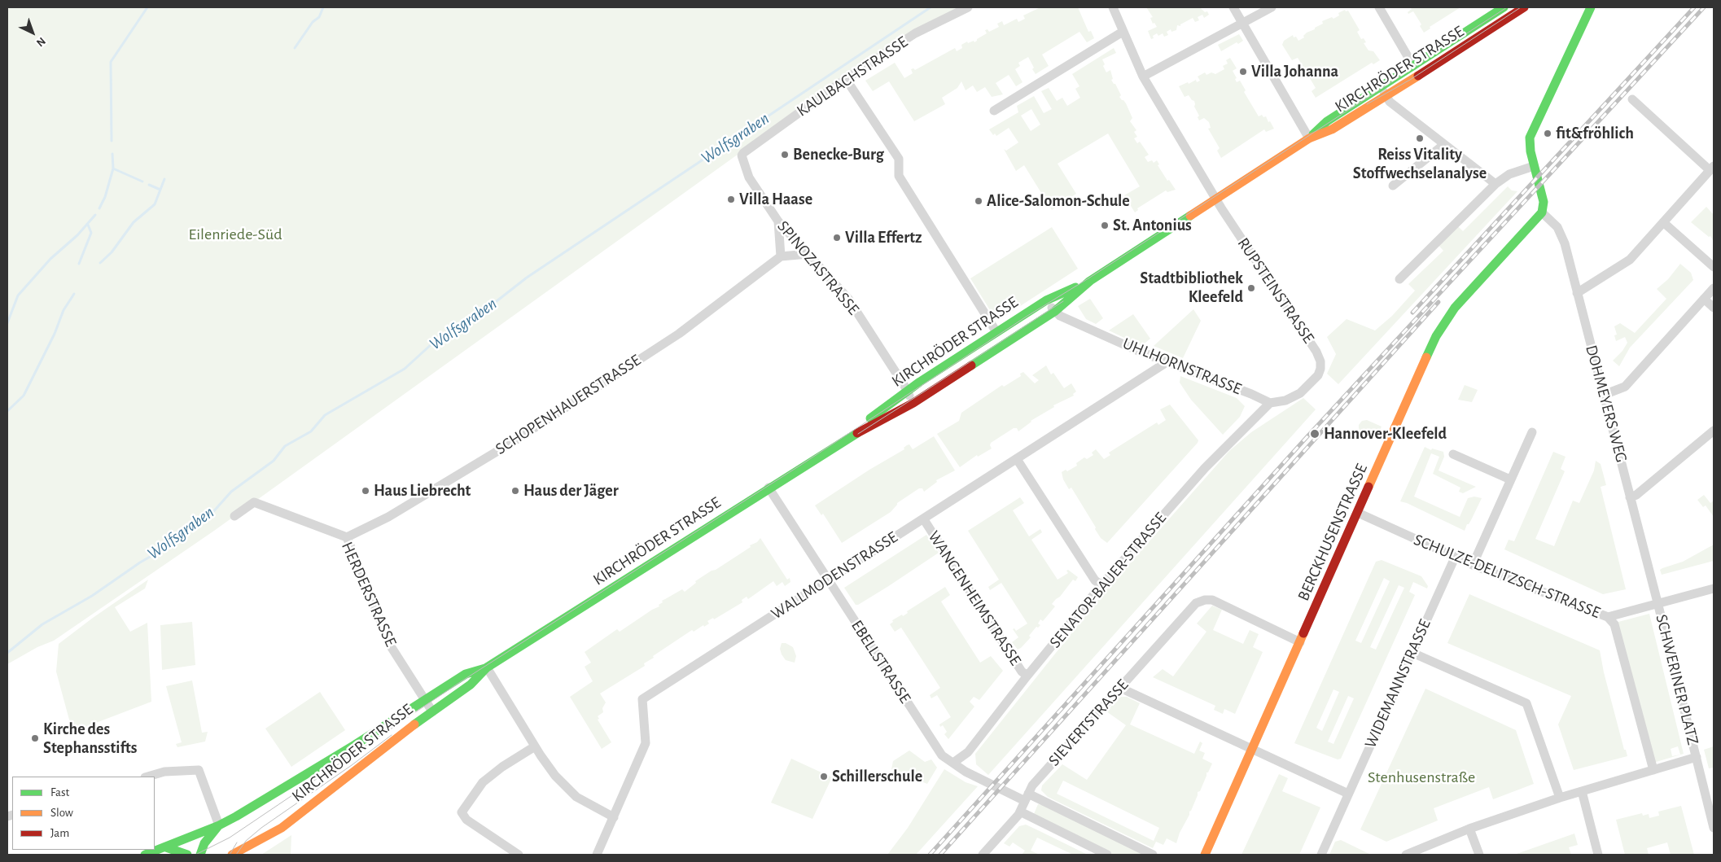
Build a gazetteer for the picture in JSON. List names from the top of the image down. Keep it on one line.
{"streets":{"main road":["KIRCHRÖDER STRASSE","BERCKHUSENSTRASSE"],"street":["KAULBACHSTRASSE","SPINOZASTRASSE","RUPSTEINSTRASSE","UHLHORNSTRASSE","DOHMEYERS WEG","SCHOPENHAUERSTRASSE","WALLMODENSTRASSE","SCHULZE-DELITZSCH-STRASSE","SENATOR-BAUER-STRASSE","HERDERSTRASSE","WANGENHEIMSTRASSE","EBELLSTRASSE","SCHWERINER PLATZ","WIDEMANNSTRASSE","SIEVERTSTRASSE"]},"crossings":[["KIRCHRÖDER STRASSE","SPINOZASTRASSE"],["KIRCHRÖDER STRASSE","RUPSTEINSTRASSE"],["KIRCHRÖDER STRASSE","UHLHORNSTRASSE"],["KIRCHRÖDER STRASSE","HERDERSTRASSE"],["KIRCHRÖDER STRASSE","EBELLSTRASSE"],["KAULBACHSTRASSE","SPINOZASTRASSE"],["RUPSTEINSTRASSE","UHLHORNSTRASSE"],["RUPSTEINSTRASSE","SENATOR-BAUER-STRASSE"],["UHLHORNSTRASSE","WALLMODENSTRASSE"],["UHLHORNSTRASSE","SENATOR-BAUER-STRASSE"],["DOHMEYERS WEG","BERCKHUSENSTRASSE"],["DOHMEYERS WEG","SCHULZE-DELITZSCH-STRASSE"],["DOHMEYERS WEG","SCHWERINER PLATZ"],["SCHOPENHAUERSTRASSE","HERDERSTRASSE"],["BERCKHUSENSTRASSE","SCHULZE-DELITZSCH-STRASSE"],["BERCKHUSENSTRASSE","SIEVERTSTRASSE"],["WALLMODENSTRASSE","WANGENHEIMSTRASSE"],["WALLMODENSTRASSE","EBELLSTRASSE"],["SCHULZE-DELITZSCH-STRASSE","SCHWERINER PLATZ"],["SCHULZE-DELITZSCH-STRASSE","WIDEMANNSTRASSE"],["SENATOR-BAUER-STRASSE","WANGENHEIMSTRASSE"],["SENATOR-BAUER-STRASSE","EBELLSTRASSE"],["EBELLSTRASSE","SIEVERTSTRASSE"]],"water":["Wolfsgraben"],"parks":["Eilenriede-Süd","Stenhusenstraße"],"places":["Villa Johanna","fit&fröhlich","Reiss Vitality Stoffwechselanalyse","Benecke-Burg","Villa Haase","Alice-Salomon-Schule","St. Antonius","Villa Effertz","Stadtbibliothek Kleefeld","Hannover-Kleefeld","Haus Liebrecht","Haus der Jäger","Kirche des Stephansstifts","Schillerschule"],"legend":["Fast","Slow","Jam"],"north":"bottom right"}
